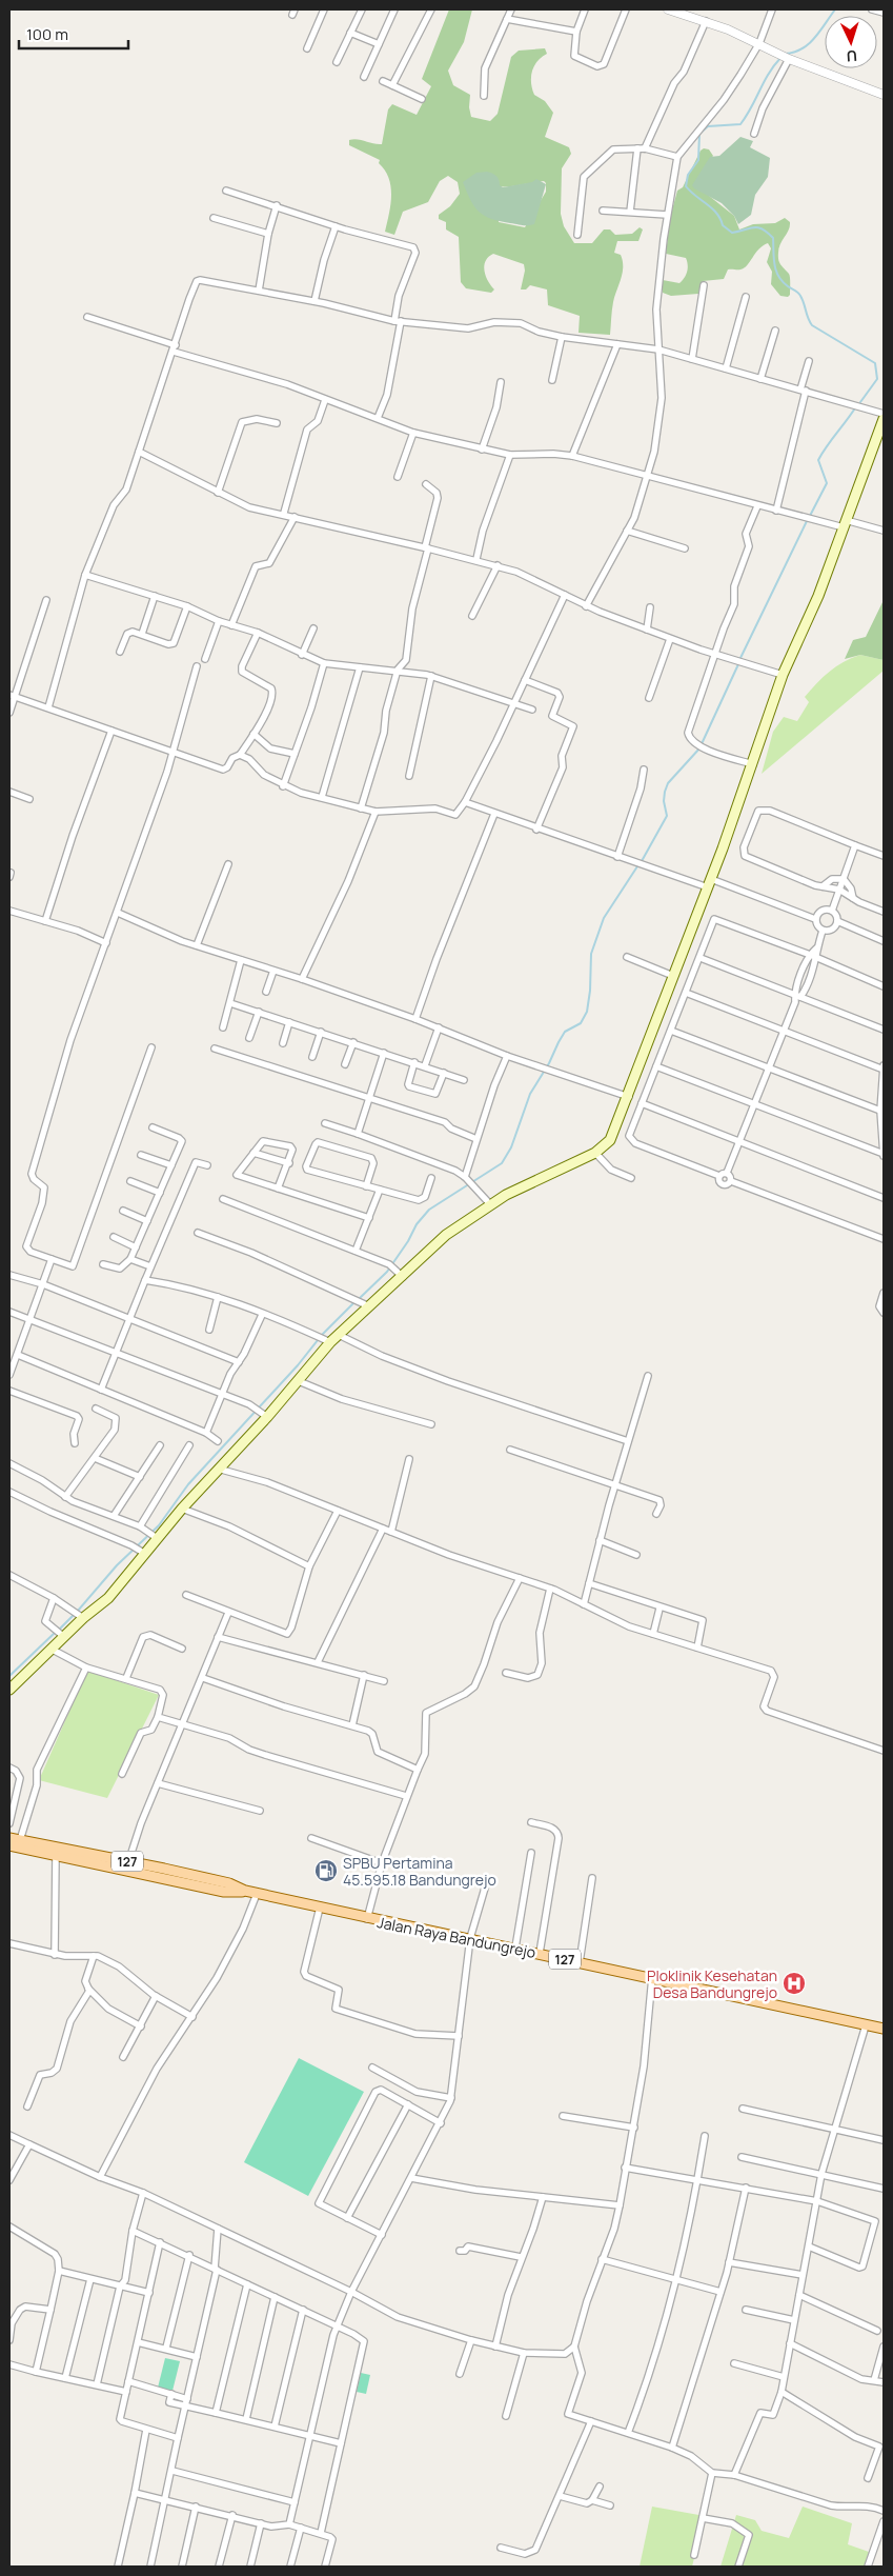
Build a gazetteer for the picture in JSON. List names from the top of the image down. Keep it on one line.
{"streets":{"main road":["127","Jalan Raya Bandungrejo"]},"places":{"fuel station":["SPBU Pertamina 45.595.18 Bandungrejo"],"hospital":["Ploklinik Kesehatan Desa Bandungrejo"]},"scale_bar":"100 m","north":"bottom"}
